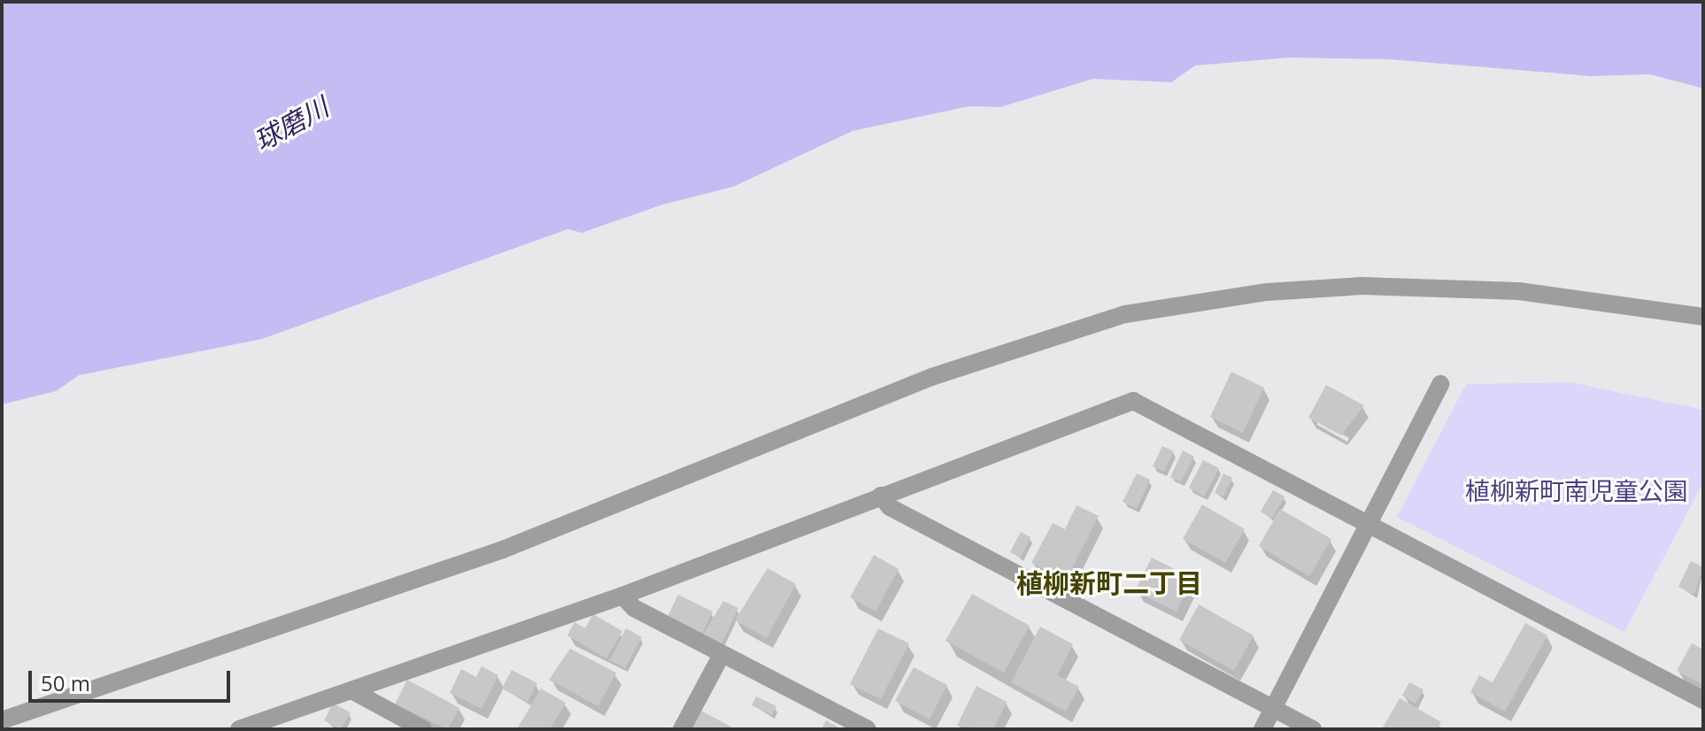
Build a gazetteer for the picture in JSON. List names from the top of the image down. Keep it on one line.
{"districts":["植柳新町二丁目"],"water":["球磨川"],"parks":["植柳新町南児童公園"],"scale_bar":"50 m"}
